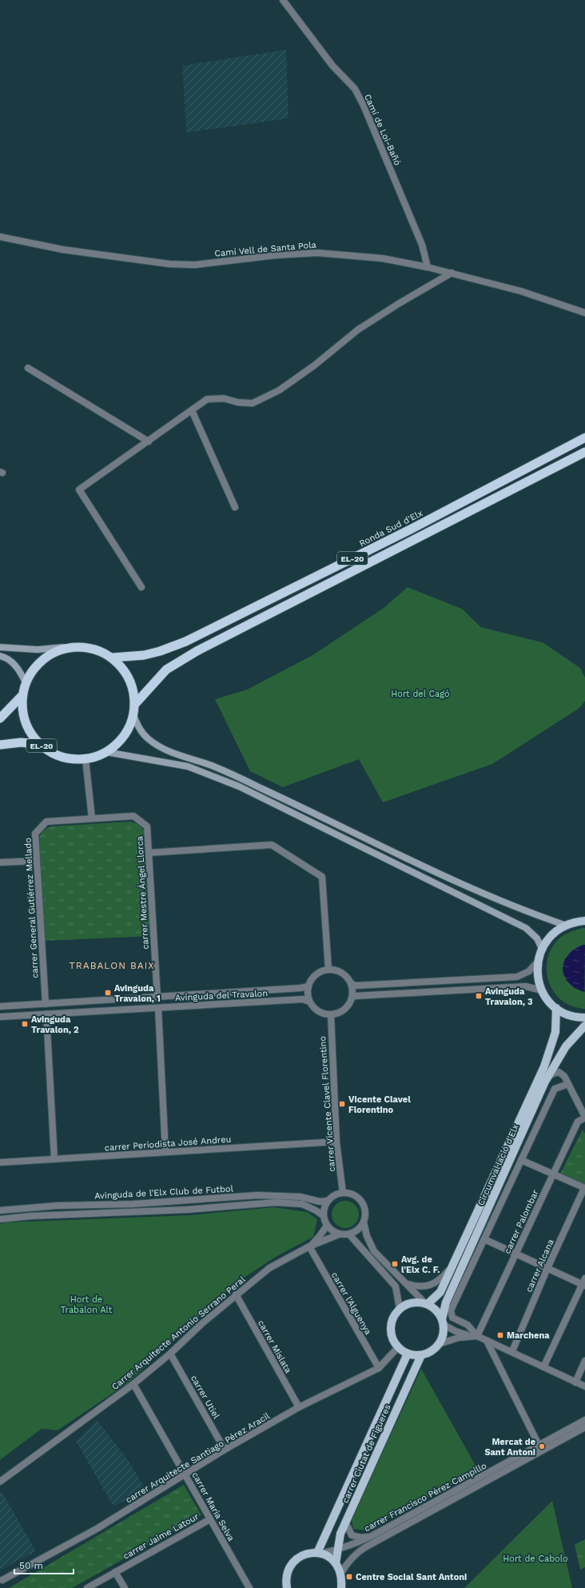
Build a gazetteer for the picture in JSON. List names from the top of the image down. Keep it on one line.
{"streets":{"highway":["Ronda Sud d'Elx","EL-20"],"main road":["Circumval·lació d'Elx","carrer Ciutat de Figueres"],"street":["Camí de Loi-Bañó","Camí Vell de Santa Pola","carrer Mestre Ángel Llorca","carrer General Gutiérrez Mellado","Avinguda del Travalon","carrer Vicente Clavel Florentino","carrer Periodista José Andreu","Avinguda de l'Elx Club de Futbol","carrer Palombar","carrer Alcana","carrer l'Alguenya","Carrer Arquitecte Antonio Serrano Peral","carrer Mislata","carrer Utiel","carrer Arquitecte Santiago Pérez Aracil","carrer Francisco Pérez Campillo","carrer Maria Selva","carrer Jaime Latour"]},"crossings":[["Camí de Loi-Bañó","Camí Vell de Santa Pola"],["Ronda Sud d'Elx","EL-20"],["carrer Mestre Ángel Llorca","carrer General Gutiérrez Mellado"],["carrer Mestre Ángel Llorca","Avinguda del Travalon"],["carrer General Gutiérrez Mellado","Avinguda del Travalon"],["Avinguda del Travalon","carrer Vicente Clavel Florentino"],["carrer Vicente Clavel Florentino","carrer Periodista José Andreu"],["carrer Vicente Clavel Florentino","Avinguda de l'Elx Club de Futbol"],["carrer Vicente Clavel Florentino","Carrer Arquitecte Antonio Serrano Peral"],["Circumval·lació d'Elx","carrer Ciutat de Figueres"],["Circumval·lació d'Elx","carrer Arquitecte Santiago Pérez Aracil"],["Avinguda de l'Elx Club de Futbol","Carrer Arquitecte Antonio Serrano Peral"],["carrer l'Alguenya","Carrer Arquitecte Antonio Serrano Peral"],["carrer l'Alguenya","carrer Arquitecte Santiago Pérez Aracil"],["Carrer Arquitecte Antonio Serrano Peral","carrer Mislata"],["Carrer Arquitecte Antonio Serrano Peral","carrer Utiel"],["Carrer Arquitecte Antonio Serrano Peral","carrer Maria Selva"],["carrer Mislata","carrer Arquitecte Santiago Pérez Aracil"],["carrer Utiel","carrer Arquitecte Santiago Pérez Aracil"],["carrer Ciutat de Figueres","carrer Arquitecte Santiago Pérez Aracil"],["carrer Ciutat de Figueres","carrer Francisco Pérez Campillo"],["carrer Arquitecte Santiago Pérez Aracil","carrer Maria Selva"],["carrer Maria Selva","carrer Jaime Latour"]],"districts":["TRABALON BAIX"],"parks":["Hort del Cagó","Hort de Trabalon Alt","Hort de Cabolo"],"places":{"transit":["Avinguda Travalon, 1","Avinguda Travalon, 3","Avinguda Travalon, 2","Vicente Clavel Florentino","Avg. de l'Elx C. F.","Marchena","Centre Social Sant Antoni"],"other":["Mercat de Sant Antoni"]},"scale_bar":"50 m"}
